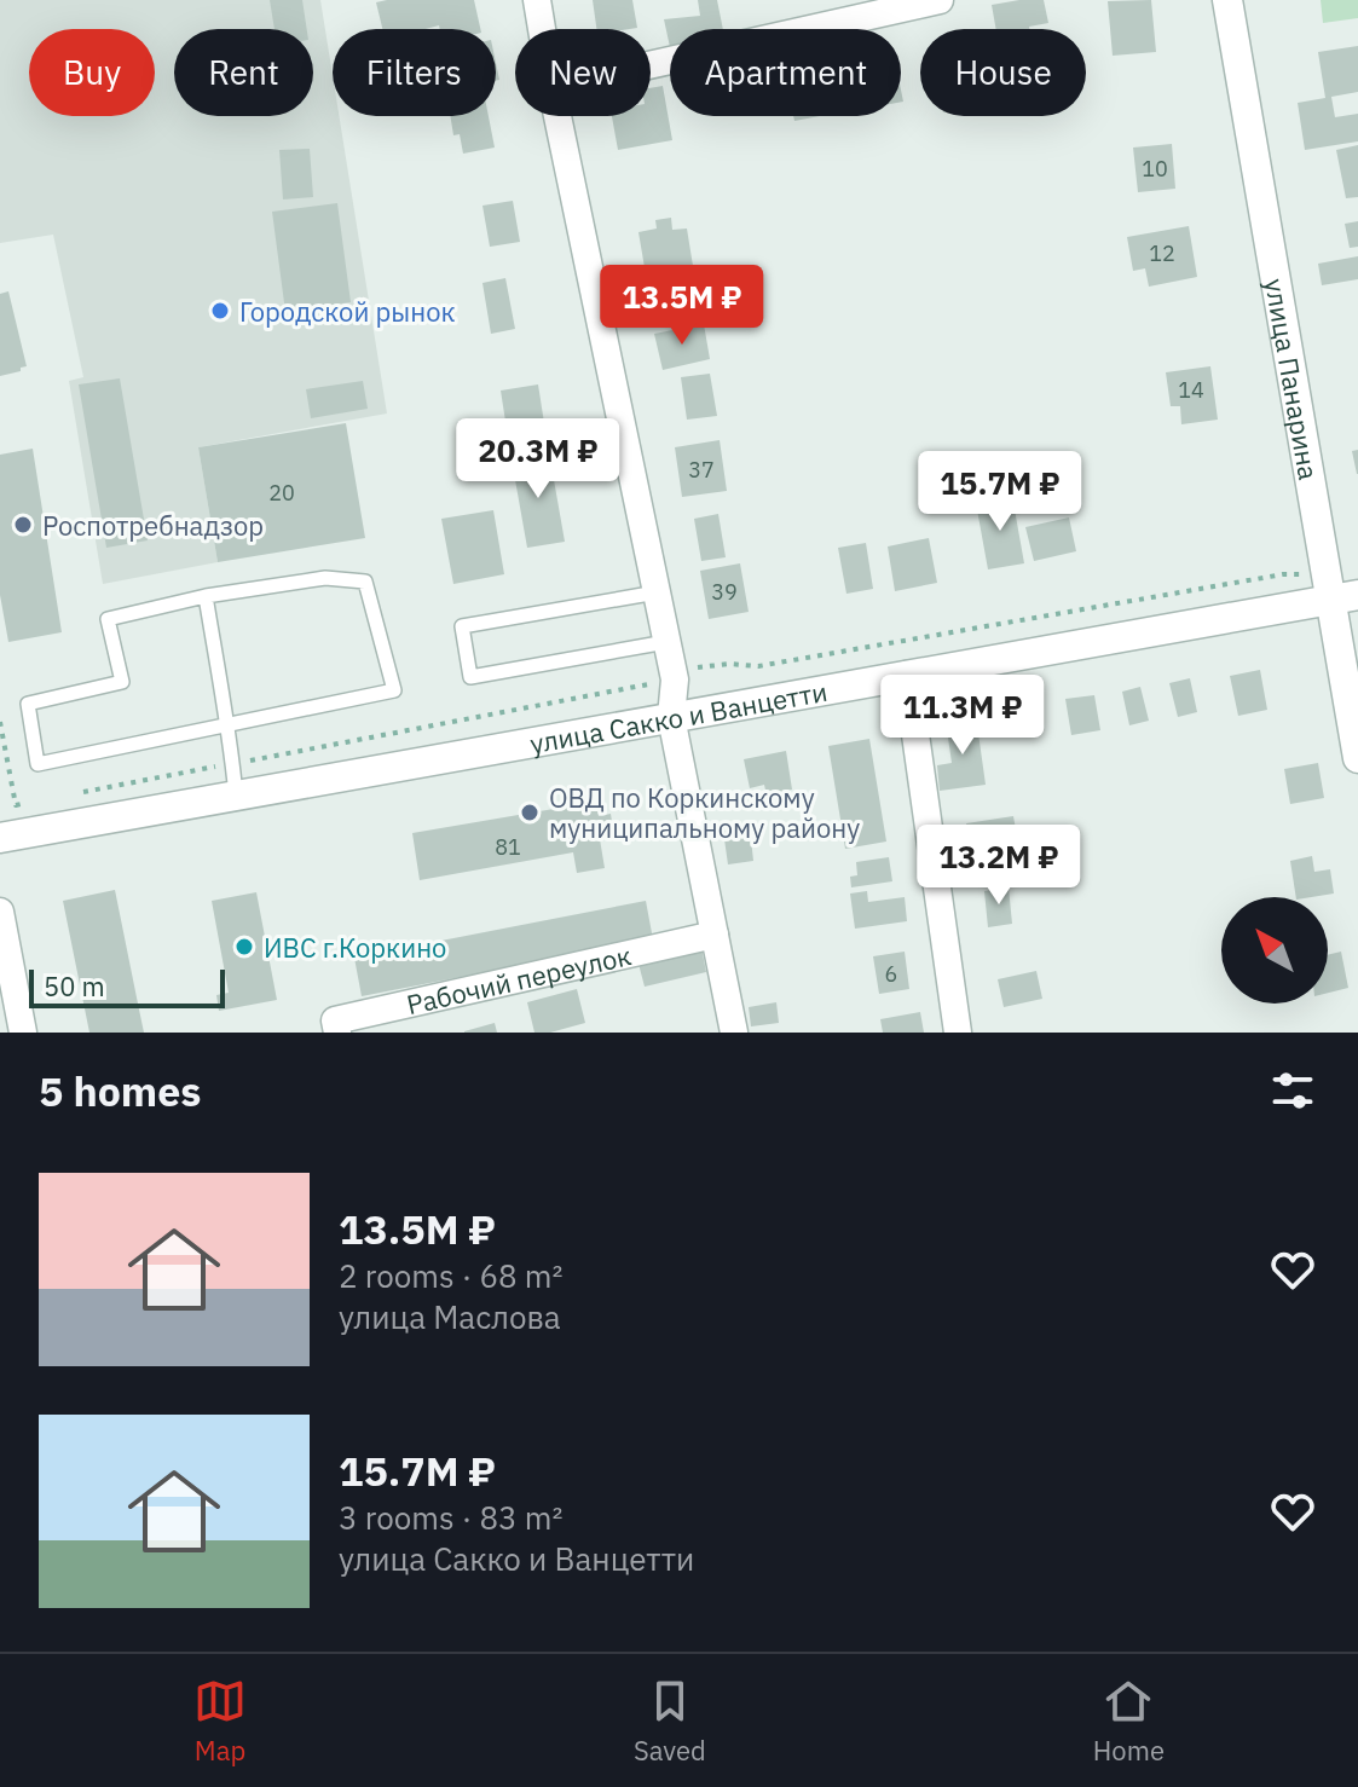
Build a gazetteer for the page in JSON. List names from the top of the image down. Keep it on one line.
{"streets":{"street":["улица Панарина","улица Сакко и Ванцетти","Рабочий переулок"]},"crossings":[["улица Панарина","улица Сакко и Ванцетти"]],"places":["Городской рынок","Роспотребнадзор","ОВД по Коркинскому муниципальному району","ИВС г.Коркино"],"house_numbers":["10","12","14","37","20","39","81","6"],"scale_bar":"50 m","north":"top left","page":{"chip":["Buy","Rent","Filters","New","Apartment","House"],"price":["13.5M ₽","20.3M ₽","15.7M ₽","11.3M ₽","13.2M ₽"],"scale":"50 m","heading":"5 homes","list":[{"name":"13.5M ₽","note":"2 rooms · 68 m² · улица Маслова"},{"name":"15.7M ₽","note":"3 rooms · 83 m² · улица Сакко и Ванцетти"}],"tabs":["Map","Saved","Home"]}}
